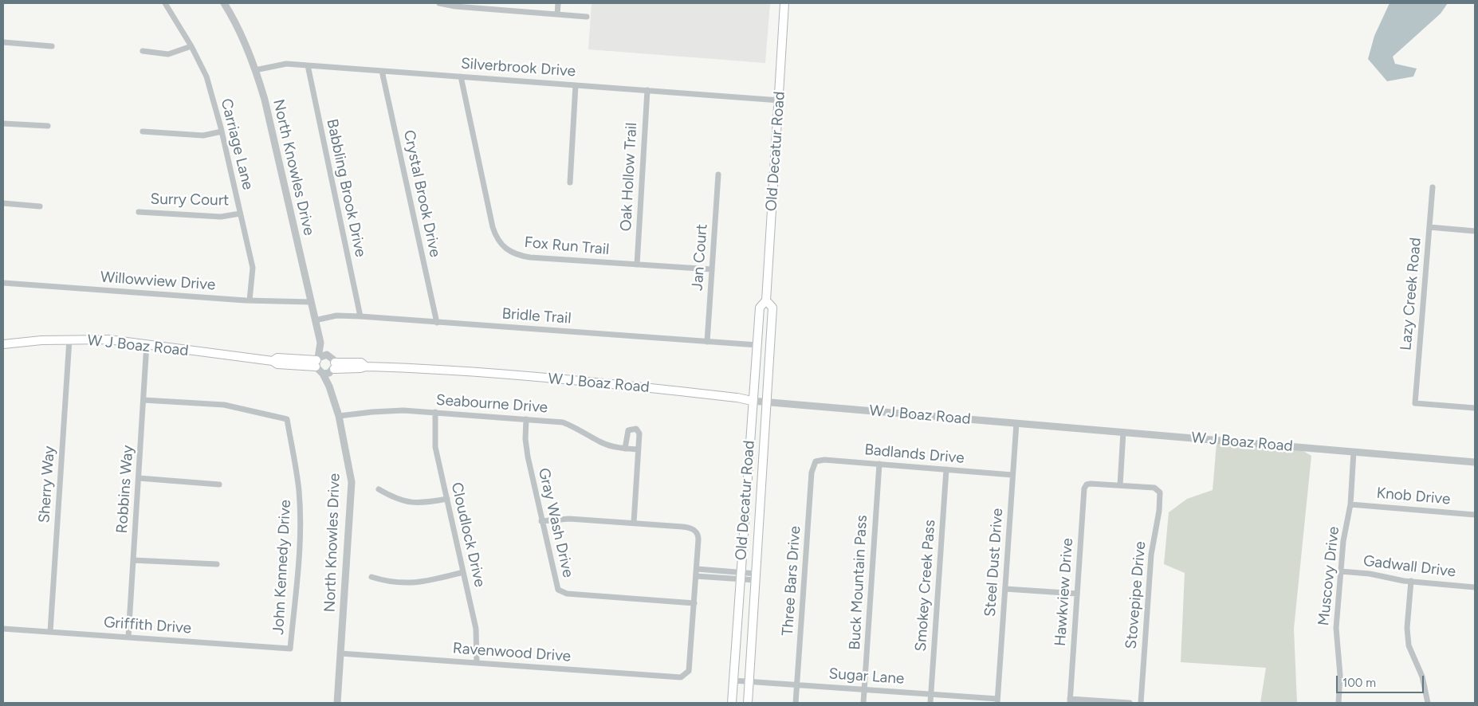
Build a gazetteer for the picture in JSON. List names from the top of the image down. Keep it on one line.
{"streets":{"main road":["Old Decatur Road","W J Boaz Road"],"street":["Silverbrook Drive","Carriage Lane","North Knowles Drive","Oak Hollow Trail","Babbling Brook Drive","Crystal Brook Drive","Surry Court","Fox Run Trail","Jan Court","Willowview Drive","Lazy Creek Road","Bridle Trail","Seabourne Drive","Badlands Drive","Sherry Way","Robbins Way","Knob Drive","Gray Wash Drive","Cloudlock Drive","Steel Dust Drive","Gadwall Drive","John Kennedy Drive","Muscovy Drive","Three Bars Drive","Buck Mountain Pass","Smokey Creek Pass","Hawkview Drive","Stovepipe Drive","Griffith Drive","Ravenwood Drive","Sugar Lane"]},"crossings":[["Silverbrook Drive","Old Decatur Road"],["Silverbrook Drive","North Knowles Drive"],["Silverbrook Drive","Oak Hollow Trail"],["Silverbrook Drive","Babbling Brook Drive"],["Silverbrook Drive","Crystal Brook Drive"],["Silverbrook Drive","Fox Run Trail"],["Carriage Lane","Surry Court"],["Carriage Lane","Willowview Drive"],["Old Decatur Road","Bridle Trail"],["Old Decatur Road","W J Boaz Road"],["Old Decatur Road","Sugar Lane"],["North Knowles Drive","Willowview Drive"],["North Knowles Drive","Bridle Trail"],["North Knowles Drive","W J Boaz Road"],["North Knowles Drive","Seabourne Drive"],["North Knowles Drive","Ravenwood Drive"],["Oak Hollow Trail","Fox Run Trail"],["Babbling Brook Drive","Bridle Trail"],["Crystal Brook Drive","Bridle Trail"],["Fox Run Trail","Jan Court"],["Jan Court","Bridle Trail"],["W J Boaz Road","Sherry Way"],["W J Boaz Road","Robbins Way"],["W J Boaz Road","Steel Dust Drive"],["W J Boaz Road","Muscovy Drive"],["Seabourne Drive","Gray Wash Drive"],["Seabourne Drive","Cloudlock Drive"],["Badlands Drive","Steel Dust Drive"],["Badlands Drive","Three Bars Drive"],["Badlands Drive","Buck Mountain Pass"],["Badlands Drive","Smokey Creek Pass"],["Sherry Way","Griffith Drive"],["Robbins Way","John Kennedy Drive"],["Robbins Way","Griffith Drive"],["Knob Drive","Muscovy Drive"],["Gray Wash Drive","Ravenwood Drive"],["Cloudlock Drive","Ravenwood Drive"],["Steel Dust Drive","Sugar Lane"],["Gadwall Drive","Muscovy Drive"],["John Kennedy Drive","Griffith Drive"],["Three Bars Drive","Sugar Lane"],["Buck Mountain Pass","Sugar Lane"],["Smokey Creek Pass","Sugar Lane"],["Hawkview Drive","Stovepipe Drive"]],"scale_bar":"100 m"}
